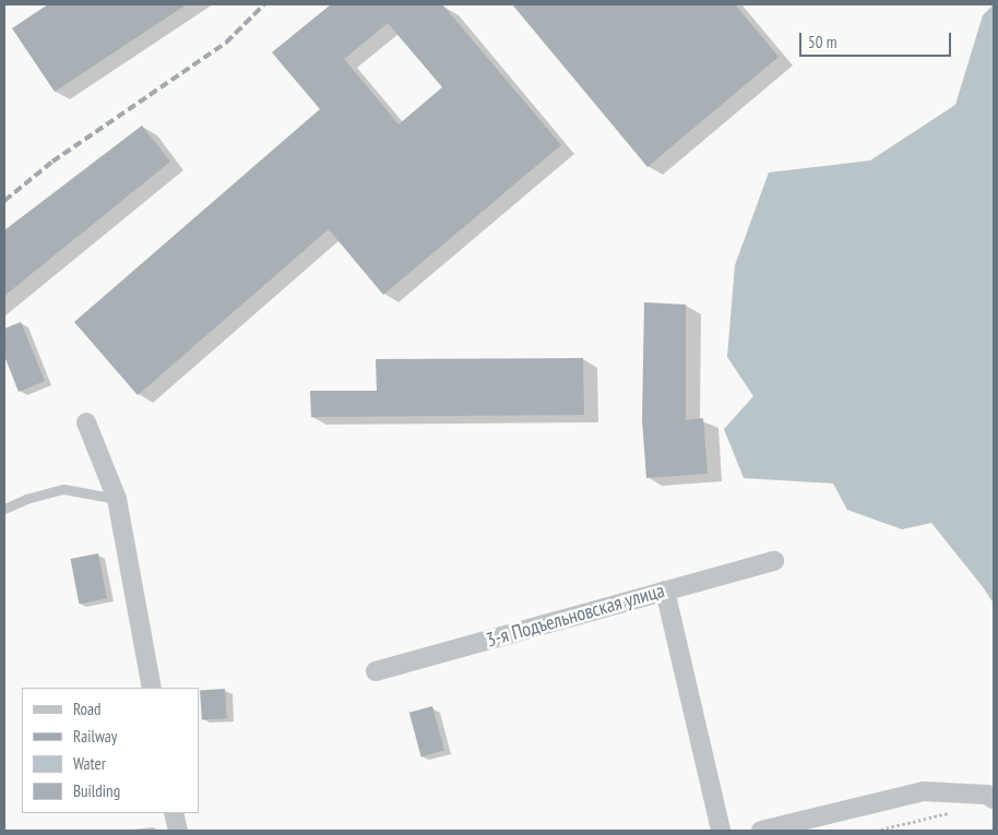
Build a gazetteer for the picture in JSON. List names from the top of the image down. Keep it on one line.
{"streets":{"street":["3-я Подъельновская улица"]},"legend":["Road","Railway","Water","Building"],"scale_bar":"50 m"}
